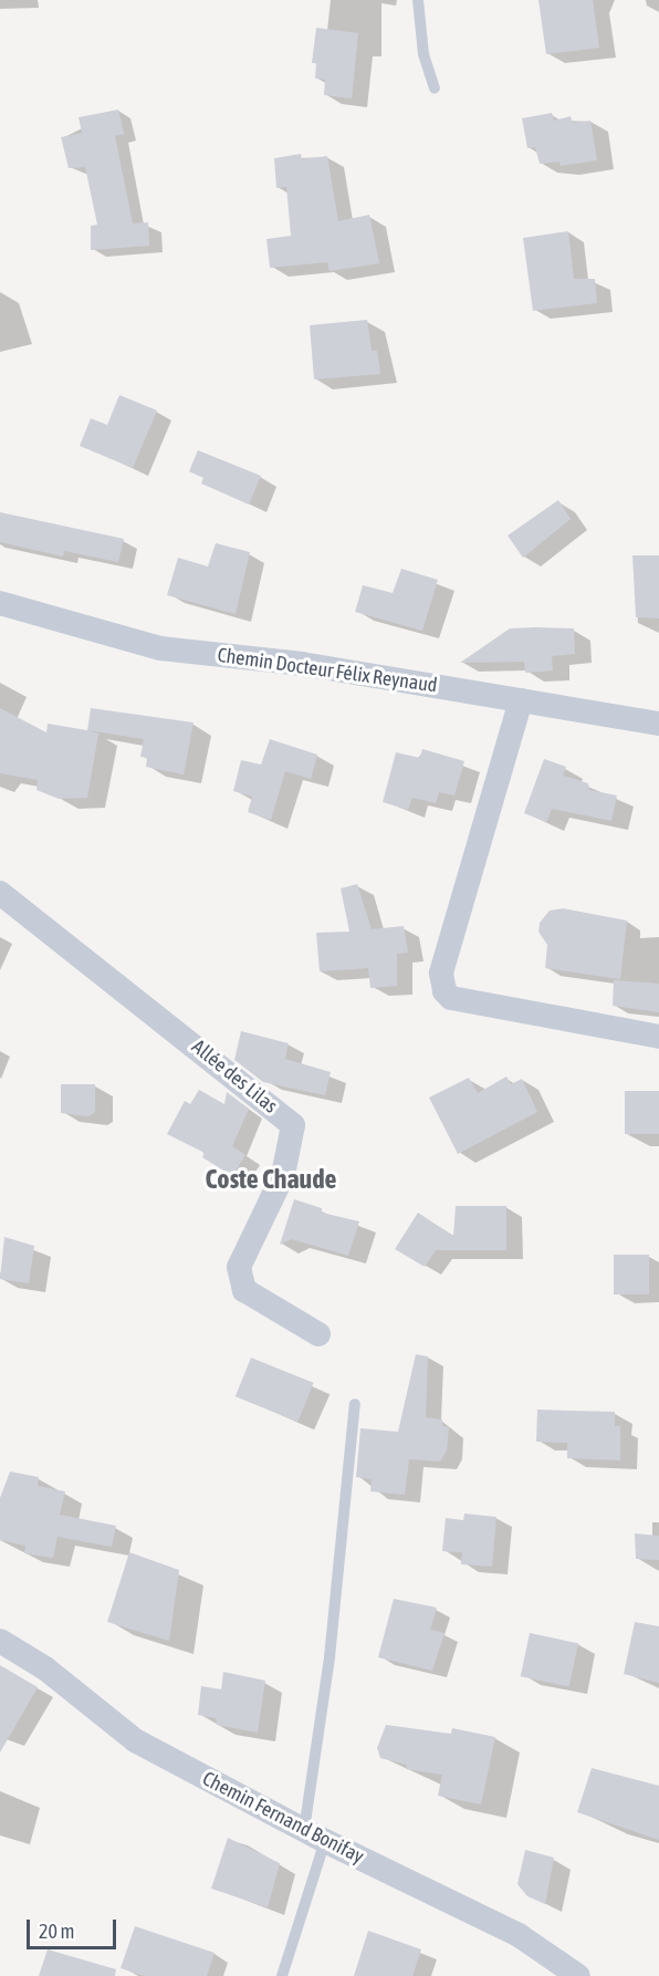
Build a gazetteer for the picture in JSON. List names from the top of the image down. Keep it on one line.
{"streets":{"street":["Chemin Docteur Félix Reynaud","Allée des Lilas","Chemin Fernand Bonifay"]},"districts":["Coste Chaude"],"scale_bar":"20 m"}
